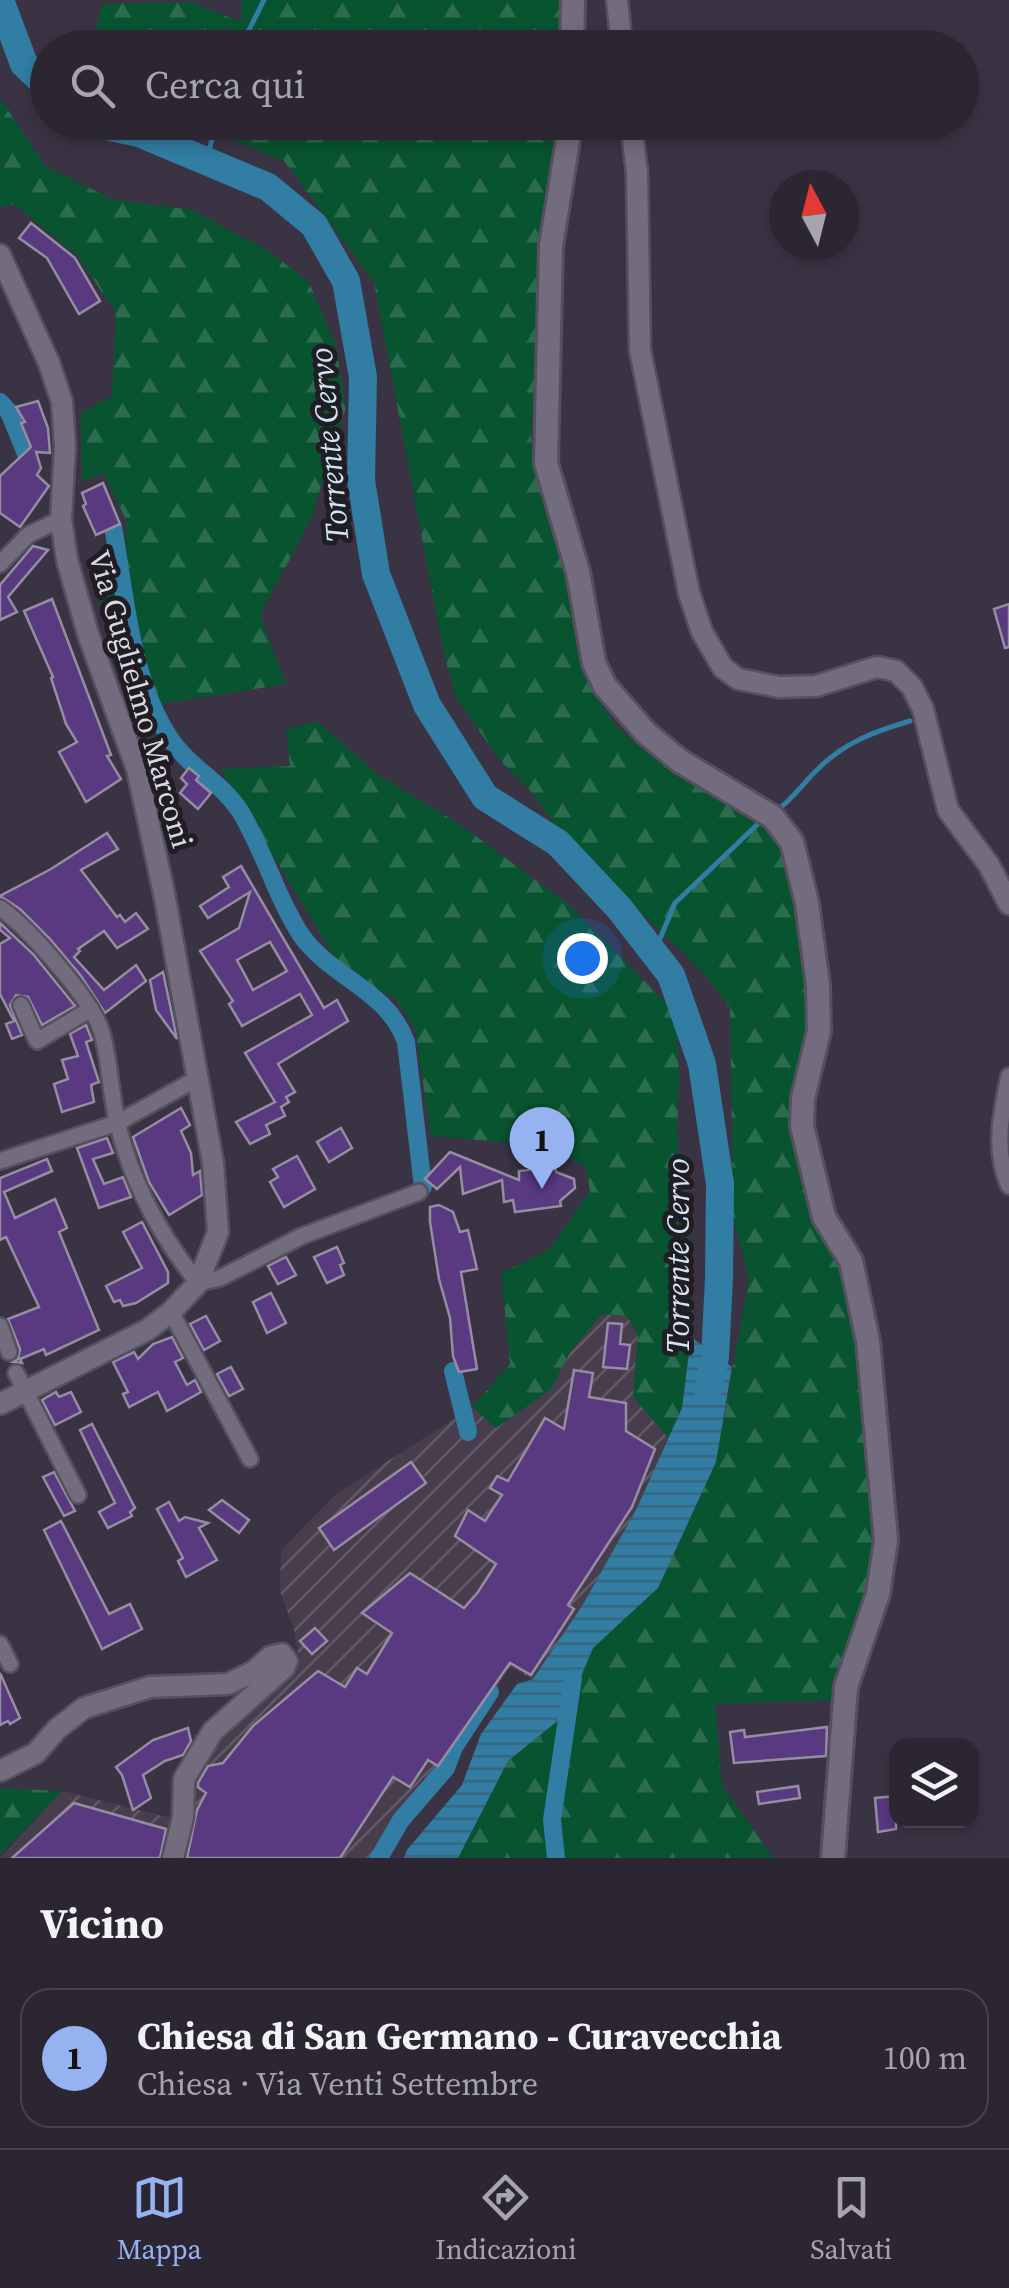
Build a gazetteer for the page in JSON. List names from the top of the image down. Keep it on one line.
{"streets":{"street":["Via Guglielmo Marconi"]},"water":["Torrente Cervo"],"north":"top","page":{"search":"Cerca qui","pins":"1","heading":"Vicino","list":[{"mark":"1","name":"Chiesa di San Germano - Curavecchia","note":"Chiesa · Via Venti Settembre","value":"100 m"}],"nav":["Mappa","Indicazioni","Salvati"]}}
